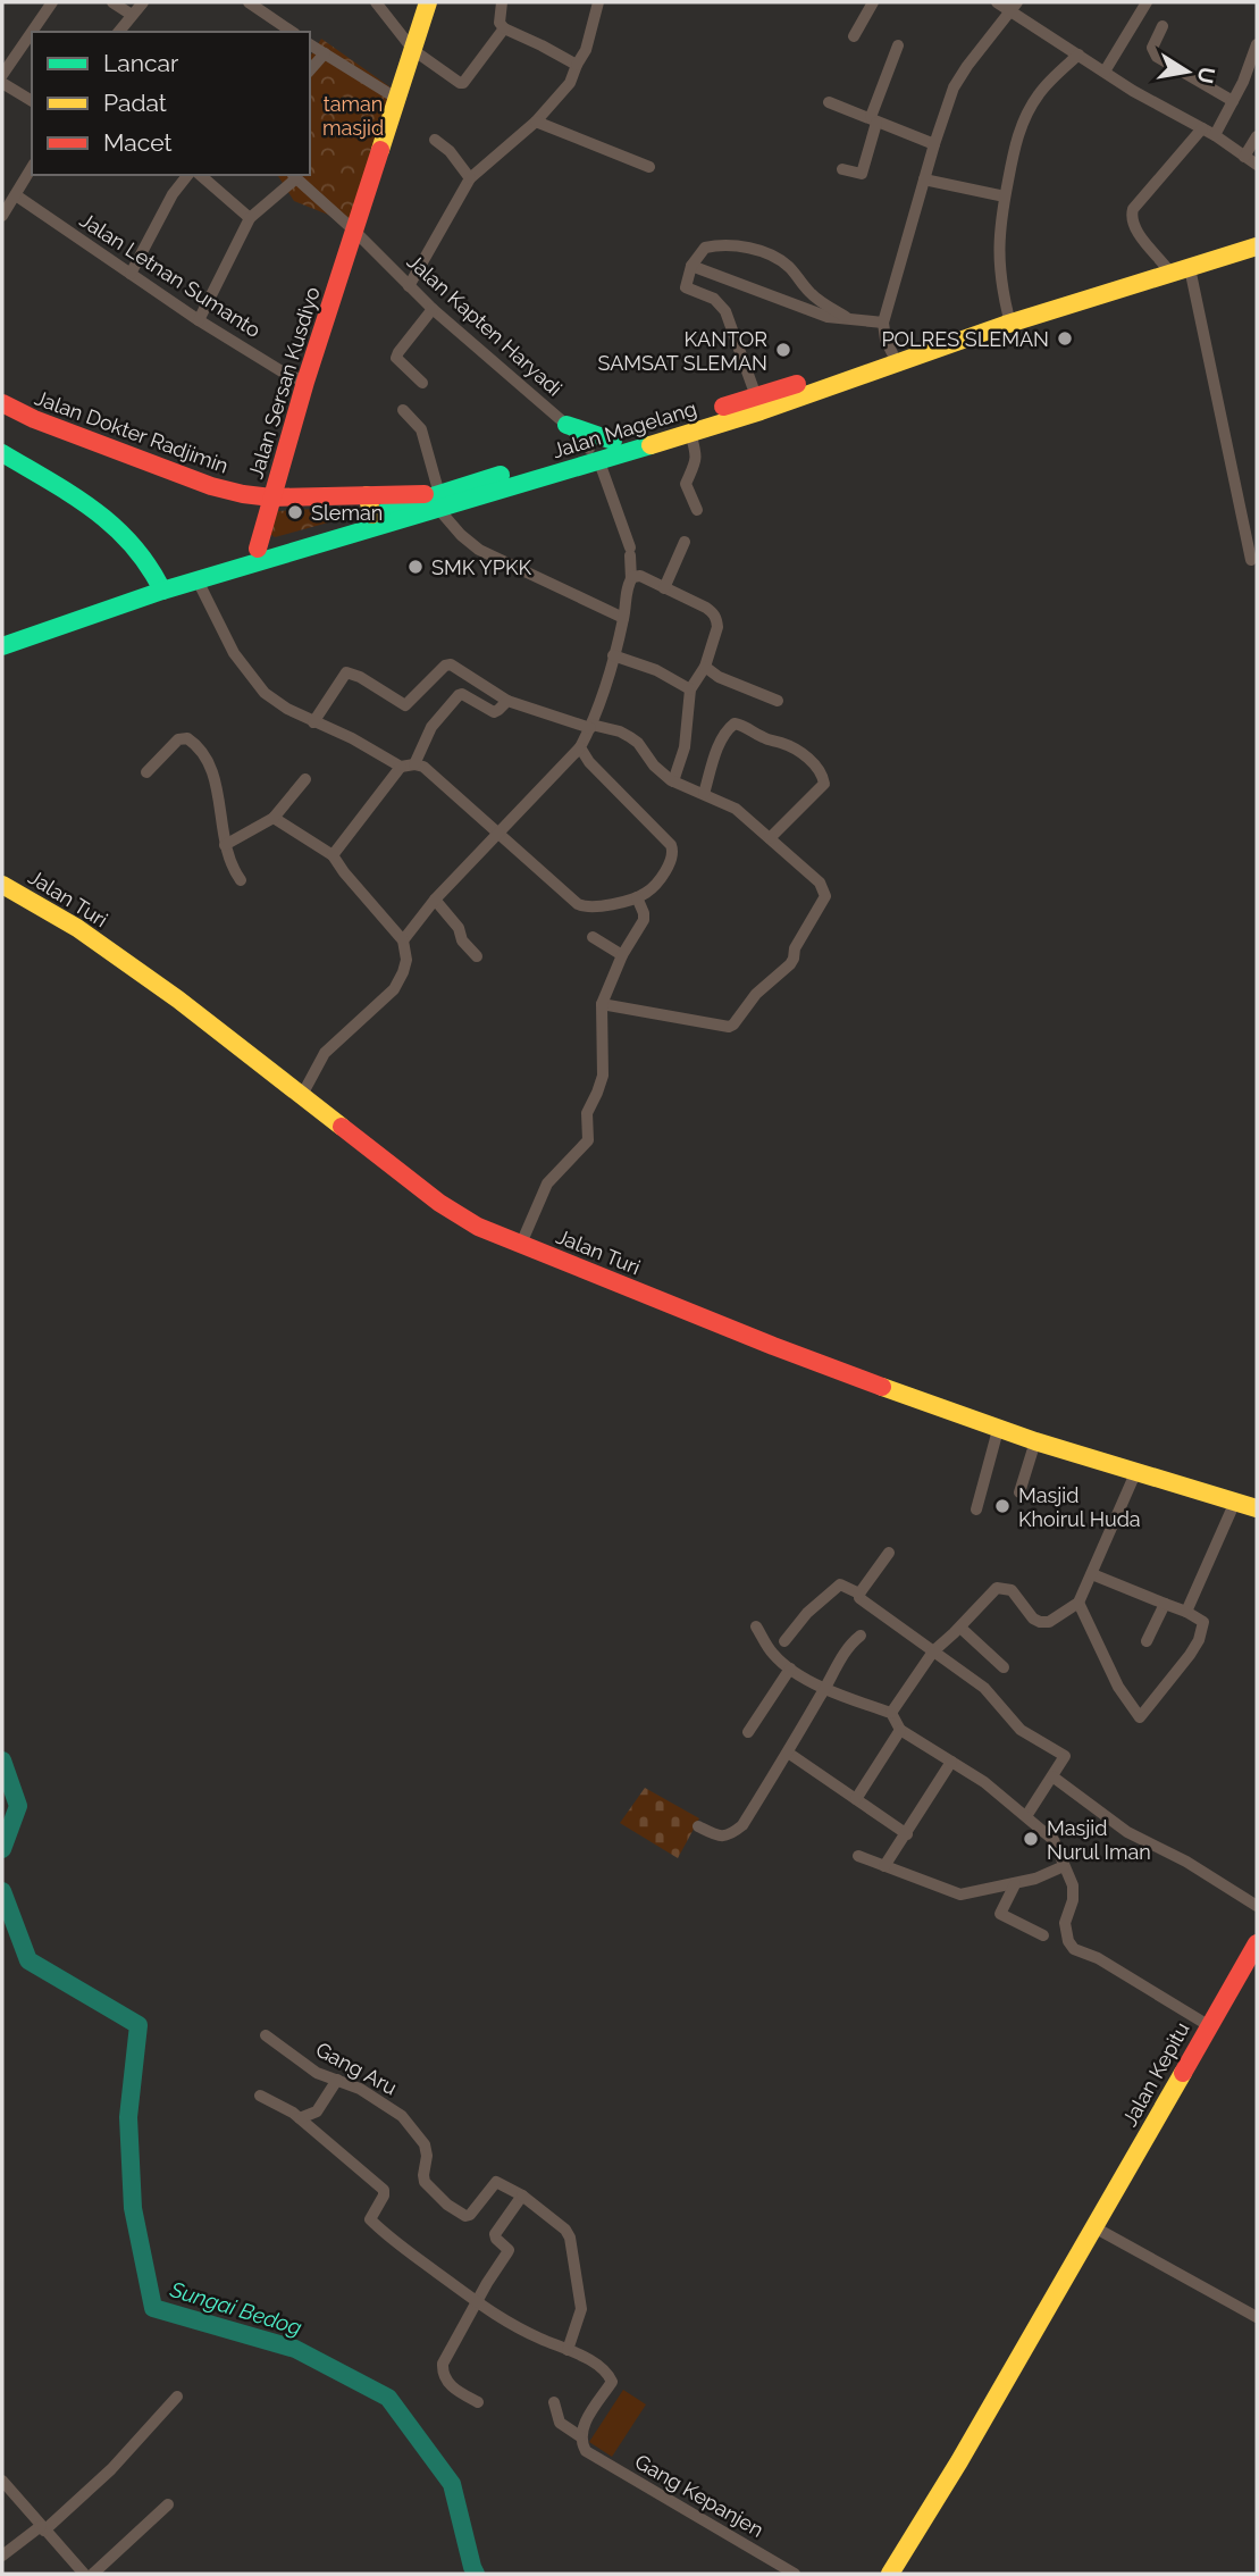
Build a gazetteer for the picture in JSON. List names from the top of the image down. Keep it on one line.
{"streets":{"main road":["Jalan Sersan Kusdiyo","Jalan Magelang","Jalan Dokter Radjimin","Jalan Turi","Jalan Kepitu"],"street":["Jalan Letnan Sumanto","Jalan Kapten Haryadi","Gang Aru","Gang Kepanjen"]},"crossings":[["Jalan Letnan Sumanto","Jalan Sersan Kusdiyo"],["Jalan Kapten Haryadi","Jalan Sersan Kusdiyo"],["Jalan Kapten Haryadi","Jalan Magelang"],["Jalan Sersan Kusdiyo","Jalan Magelang"],["Jalan Sersan Kusdiyo","Jalan Dokter Radjimin"],["Jalan Magelang","Jalan Dokter Radjimin"]],"water":["Sungai Bedog"],"parks":["taman masjid"],"places":["POLRES SLEMAN","KANTOR SAMSAT SLEMAN","Sleman","SMK YPKK","Masjid Khoirul Huda","Masjid Nurul Iman"],"legend":["Lancar","Padat","Macet"],"north":"right"}
